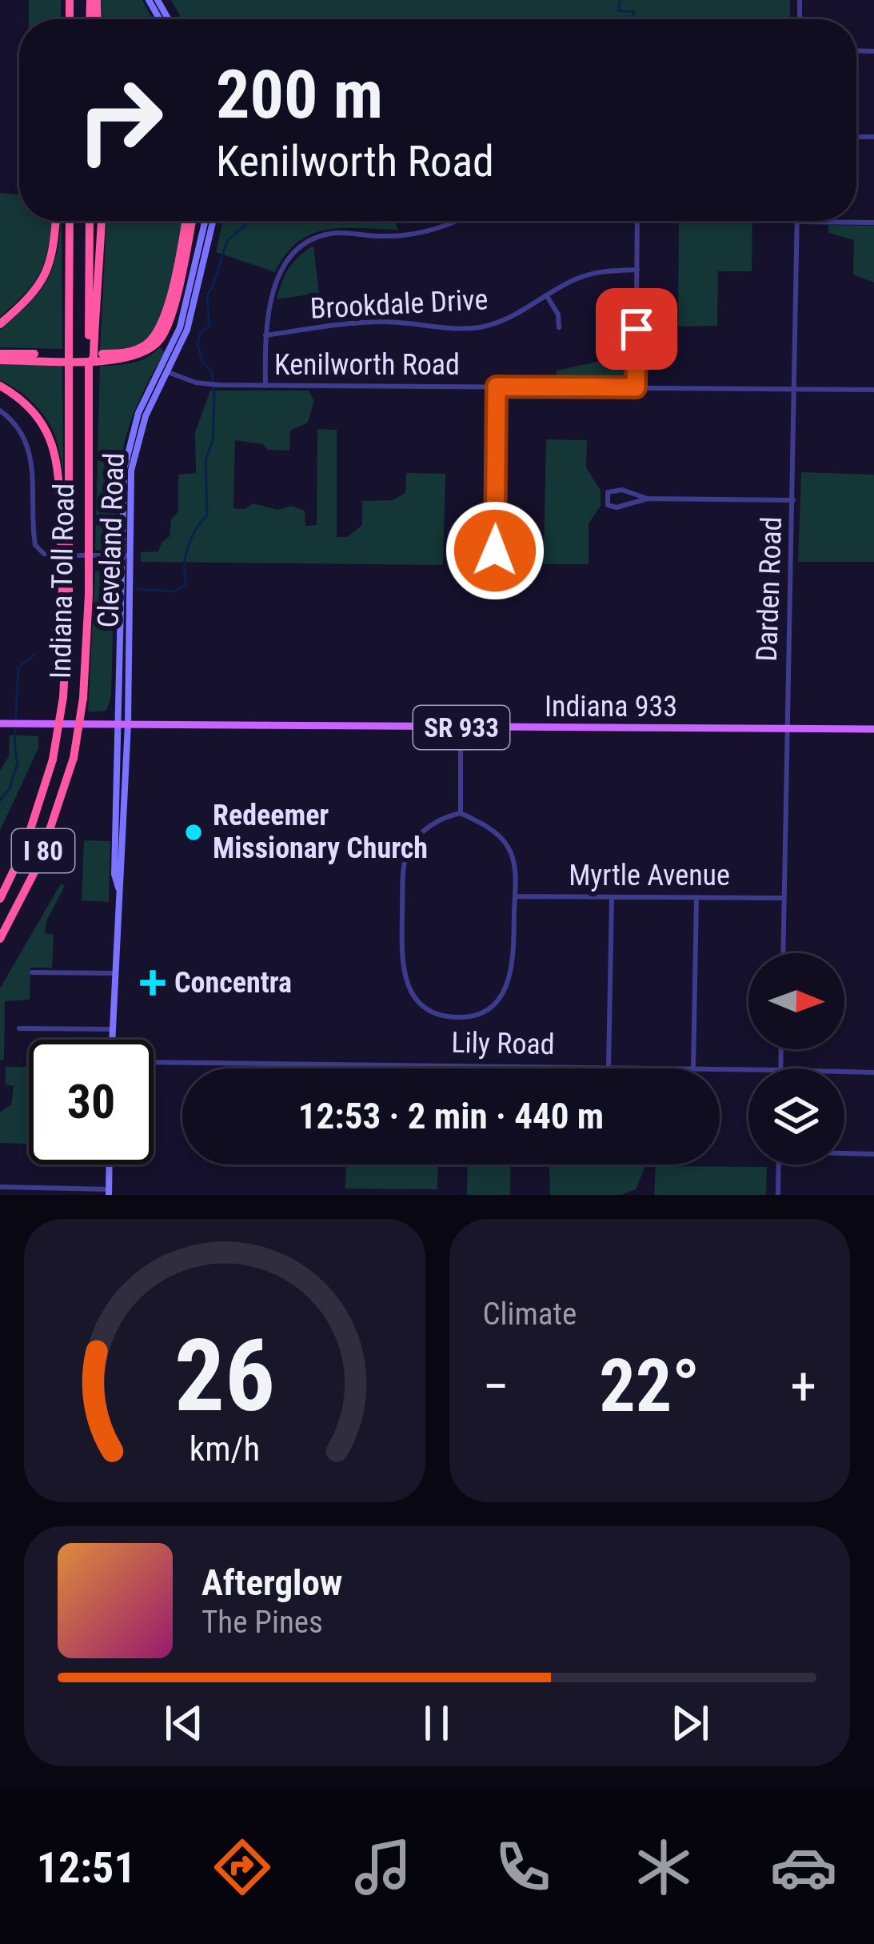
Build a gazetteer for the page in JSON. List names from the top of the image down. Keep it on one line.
{"streets":{"highway":["Indiana Toll Road","I 80"],"main road":["Cleveland Road","Indiana 933","SR 933"],"street":["Brookdale Drive","Kenilworth Road","Darden Road","Myrtle Avenue","Lily Road"]},"crossings":[["Kenilworth Road","Cleveland Road"],["Kenilworth Road","Darden Road"],["Cleveland Road","Indiana 933"],["Cleveland Road","SR 933"],["Darden Road","Indiana 933"],["Darden Road","Myrtle Avenue"],["Indiana 933","SR 933"]],"places":{"other":["Redeemer Missionary Church"],"health":["Concentra"]},"north":"right","page":{"turn":["200 m","Kenilworth Road"],"limit":"30","trip":"12:53 · 2 min · 440 m","tile":"Climate","heat":["−","22°","+"],"song":["Afterglow","The Pines"],"tabs":"12:51","gauge":["26","km/h"]}}
